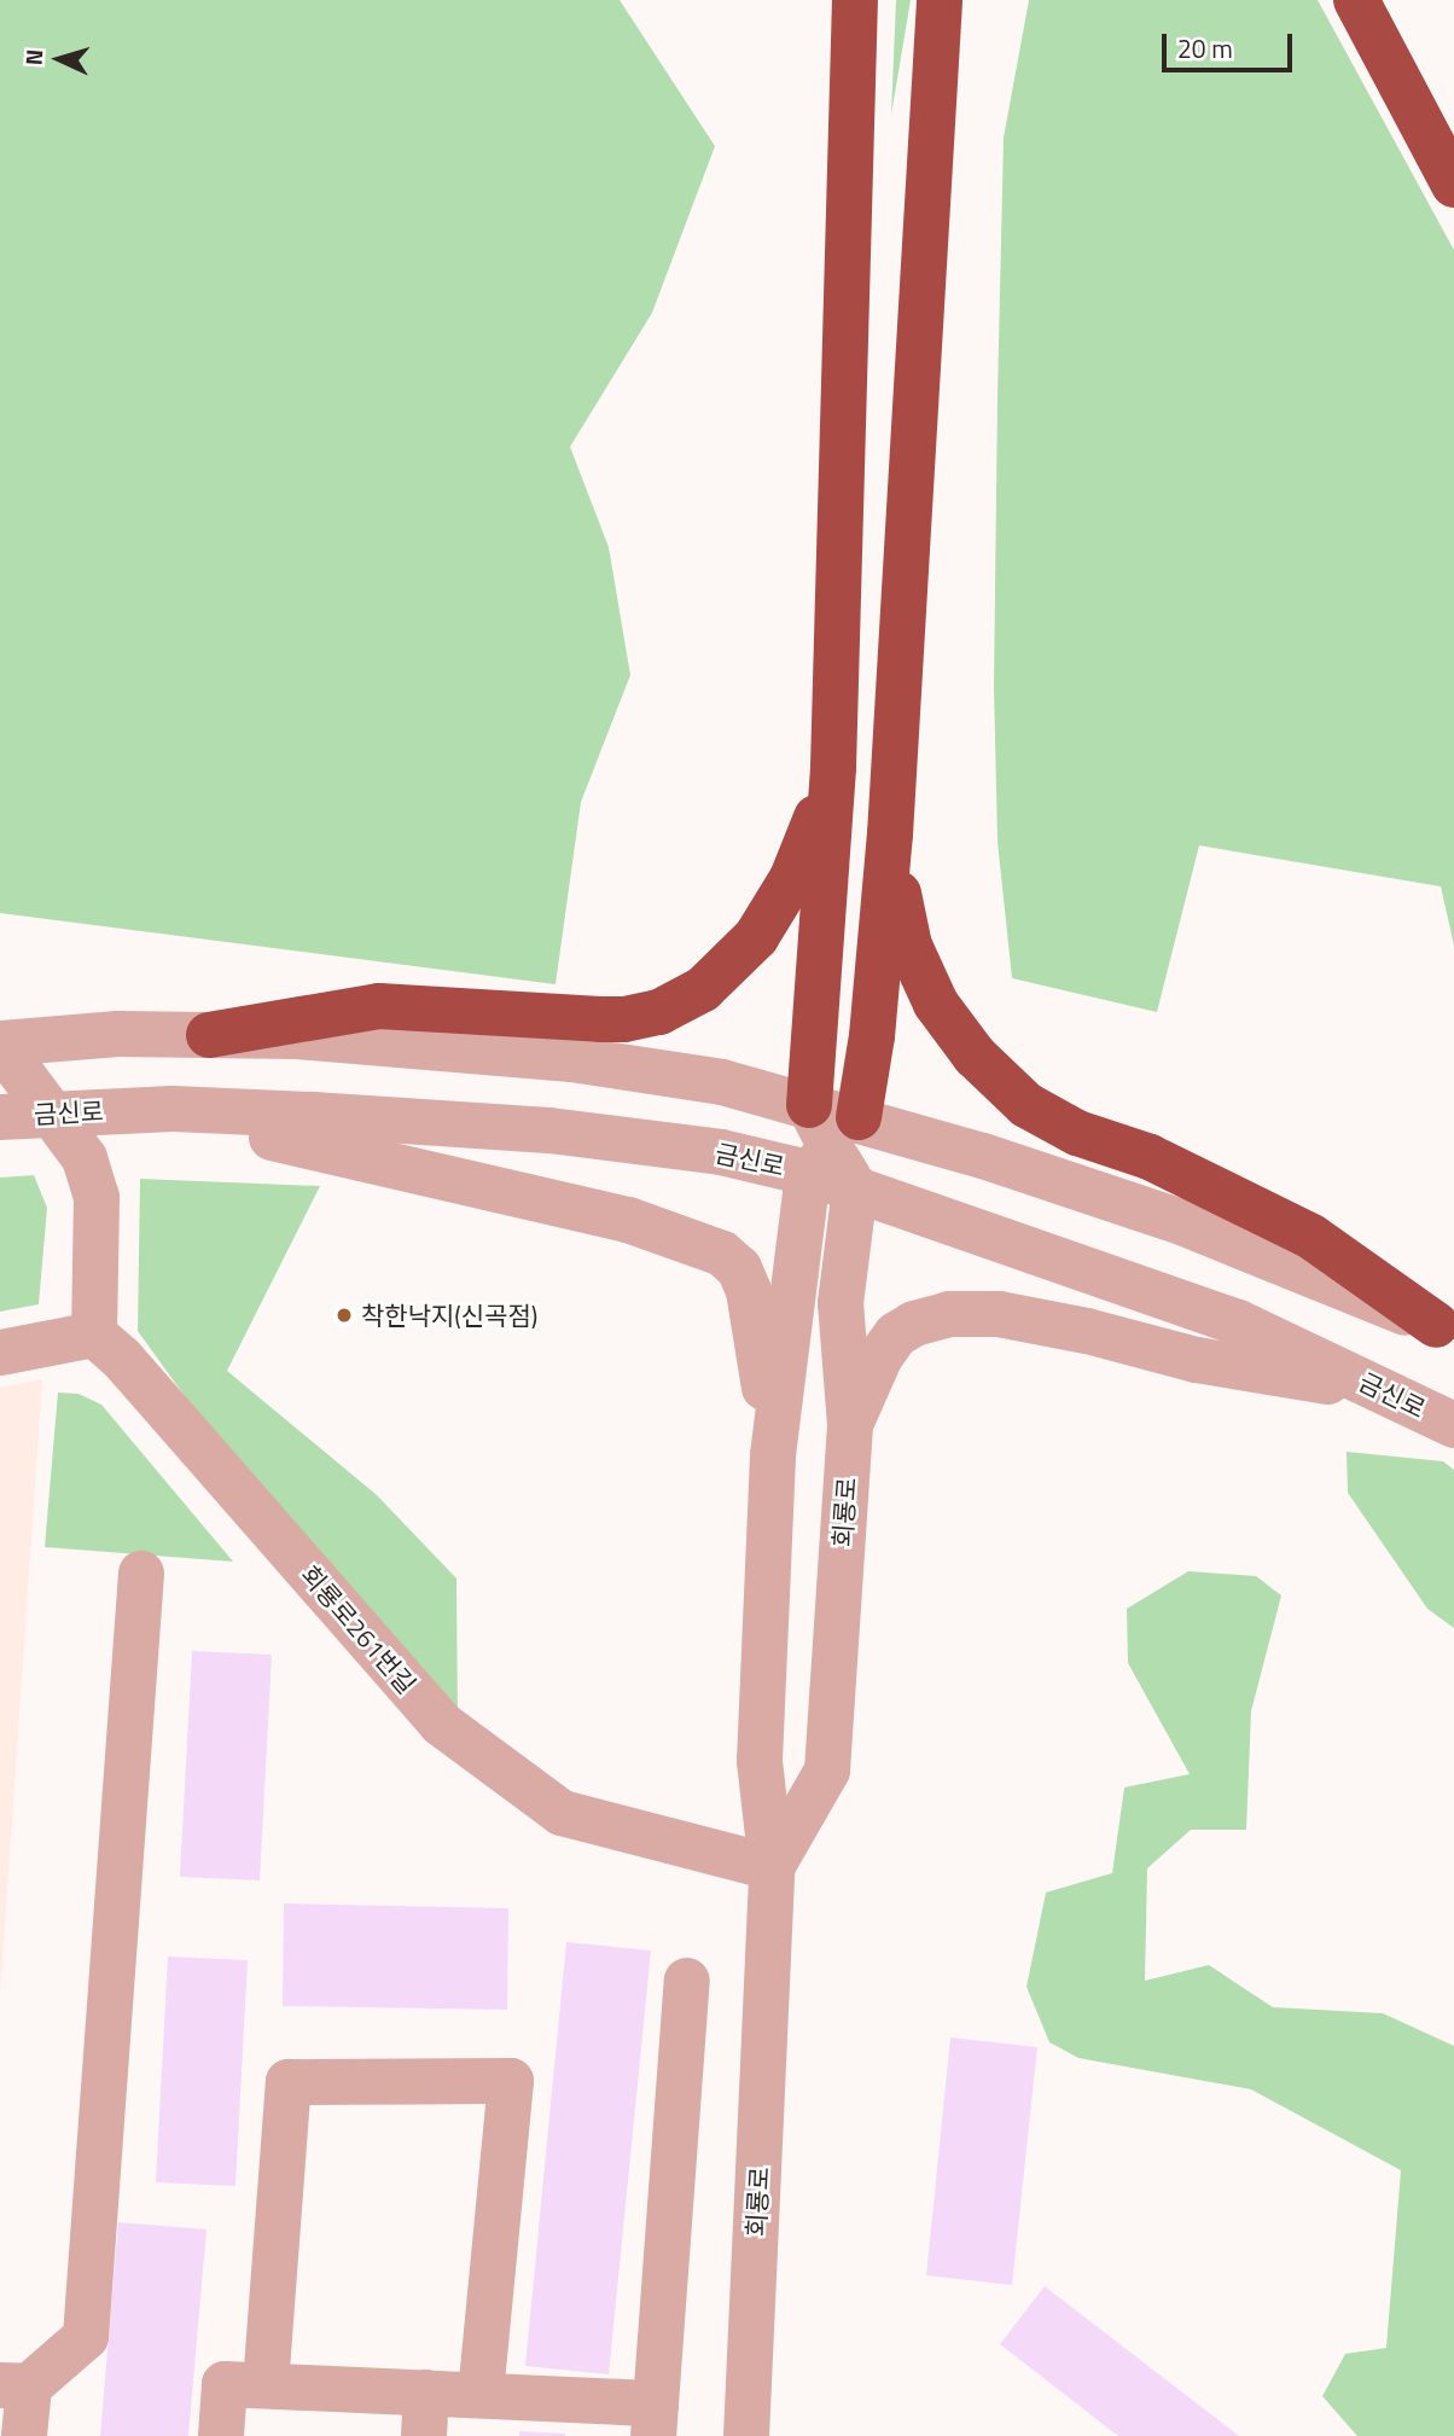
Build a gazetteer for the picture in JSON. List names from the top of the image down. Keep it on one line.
{"streets":{"street":["금신로","회룡로","회룡로261번길"]},"crossings":[["금신로","회룡로"],["회룡로","회룡로261번길"]],"places":["착한낙지(신곡점)"],"scale_bar":"20 m","north":"left"}
